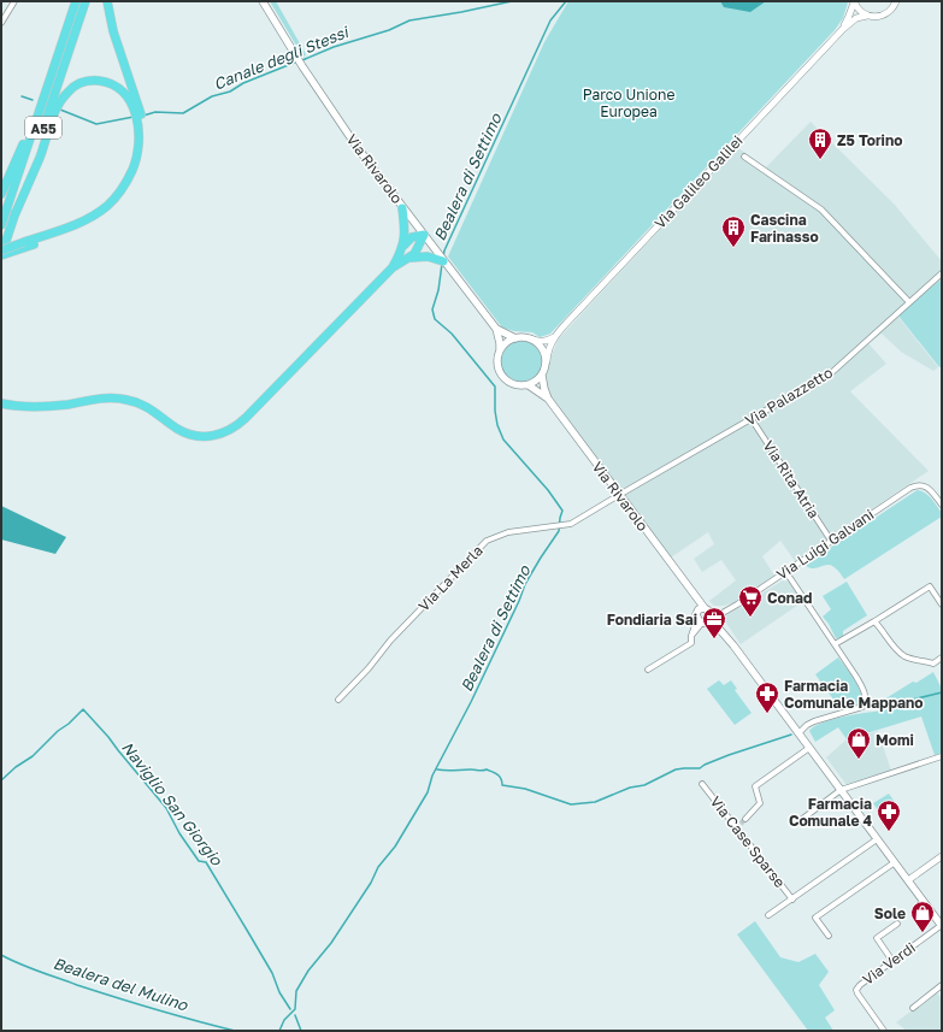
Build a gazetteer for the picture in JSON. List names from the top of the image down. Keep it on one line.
{"streets":{"highway":["A55"],"main road":["Via Rivarolo"],"street":["Via Galileo Galilei","Via Palazzetto","Via Rita Atria","Via Luigi Galvani","Via La Merla","Via Case Sparse","Via Verdi"]},"crossings":[["Via Rivarolo","Via Galileo Galilei"],["Via Rivarolo","Via Palazzetto"],["Via Rivarolo","Via Luigi Galvani"],["Via Rivarolo","Via La Merla"],["Via Palazzetto","Via Rita Atria"],["Via Palazzetto","Via La Merla"],["Via Rita Atria","Via Luigi Galvani"]],"water":["Canale degli Stessi","Bealera di Settimo","Naviglio San Giorgio","Bealera del Mulino"],"parks":["Parco Unione Europea"],"places":{"building":["Z5 Torino","Cascina Farinasso"],"supermarket":["Conad"],"office":["Fondiaria Sai"],"pharmacy":["Farmacia Comunale Mappano","Farmacia Comunale 4"],"shop":["Momi","Sole"]}}
